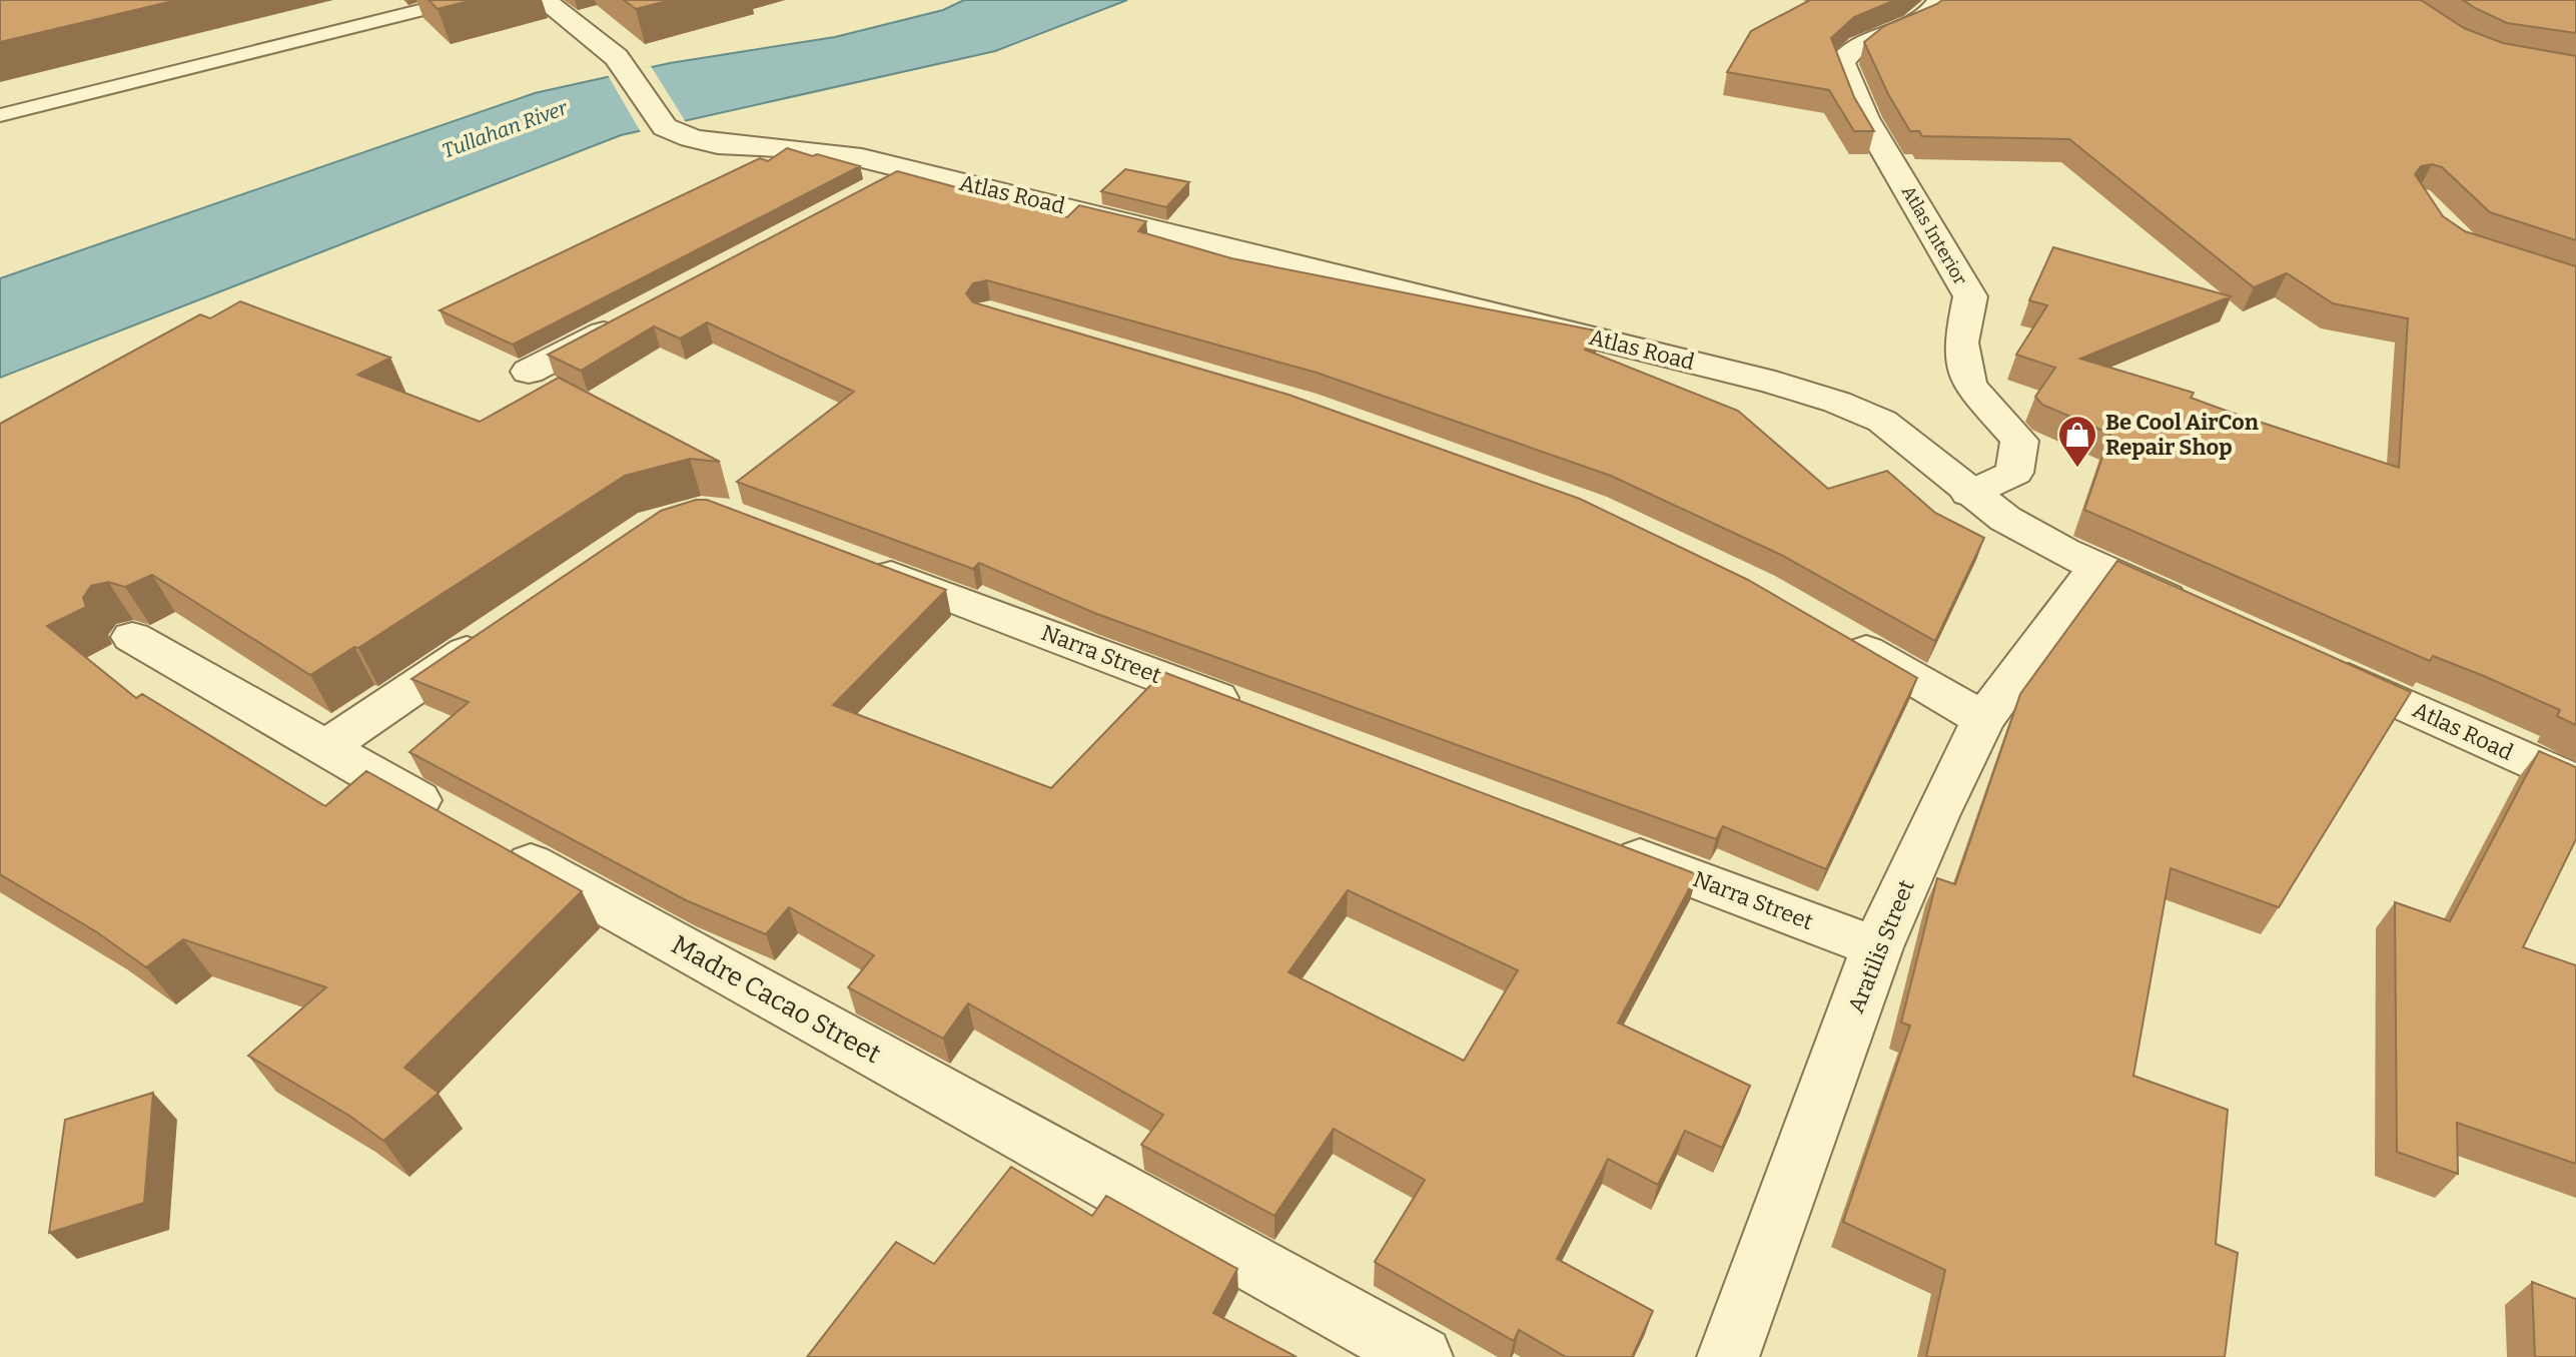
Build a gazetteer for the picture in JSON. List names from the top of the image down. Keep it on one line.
{"streets":{"street":["Atlas Road","Atlas Interior","Narra Street","Aratilis Street","Madre Cacao Street"]},"crossings":[["Atlas Road","Atlas Interior"],["Atlas Road","Aratilis Street"],["Narra Street","Aratilis Street"]],"water":["Tullahan River"],"places":{"shop":["Be Cool AirCon Repair Shop"]}}
